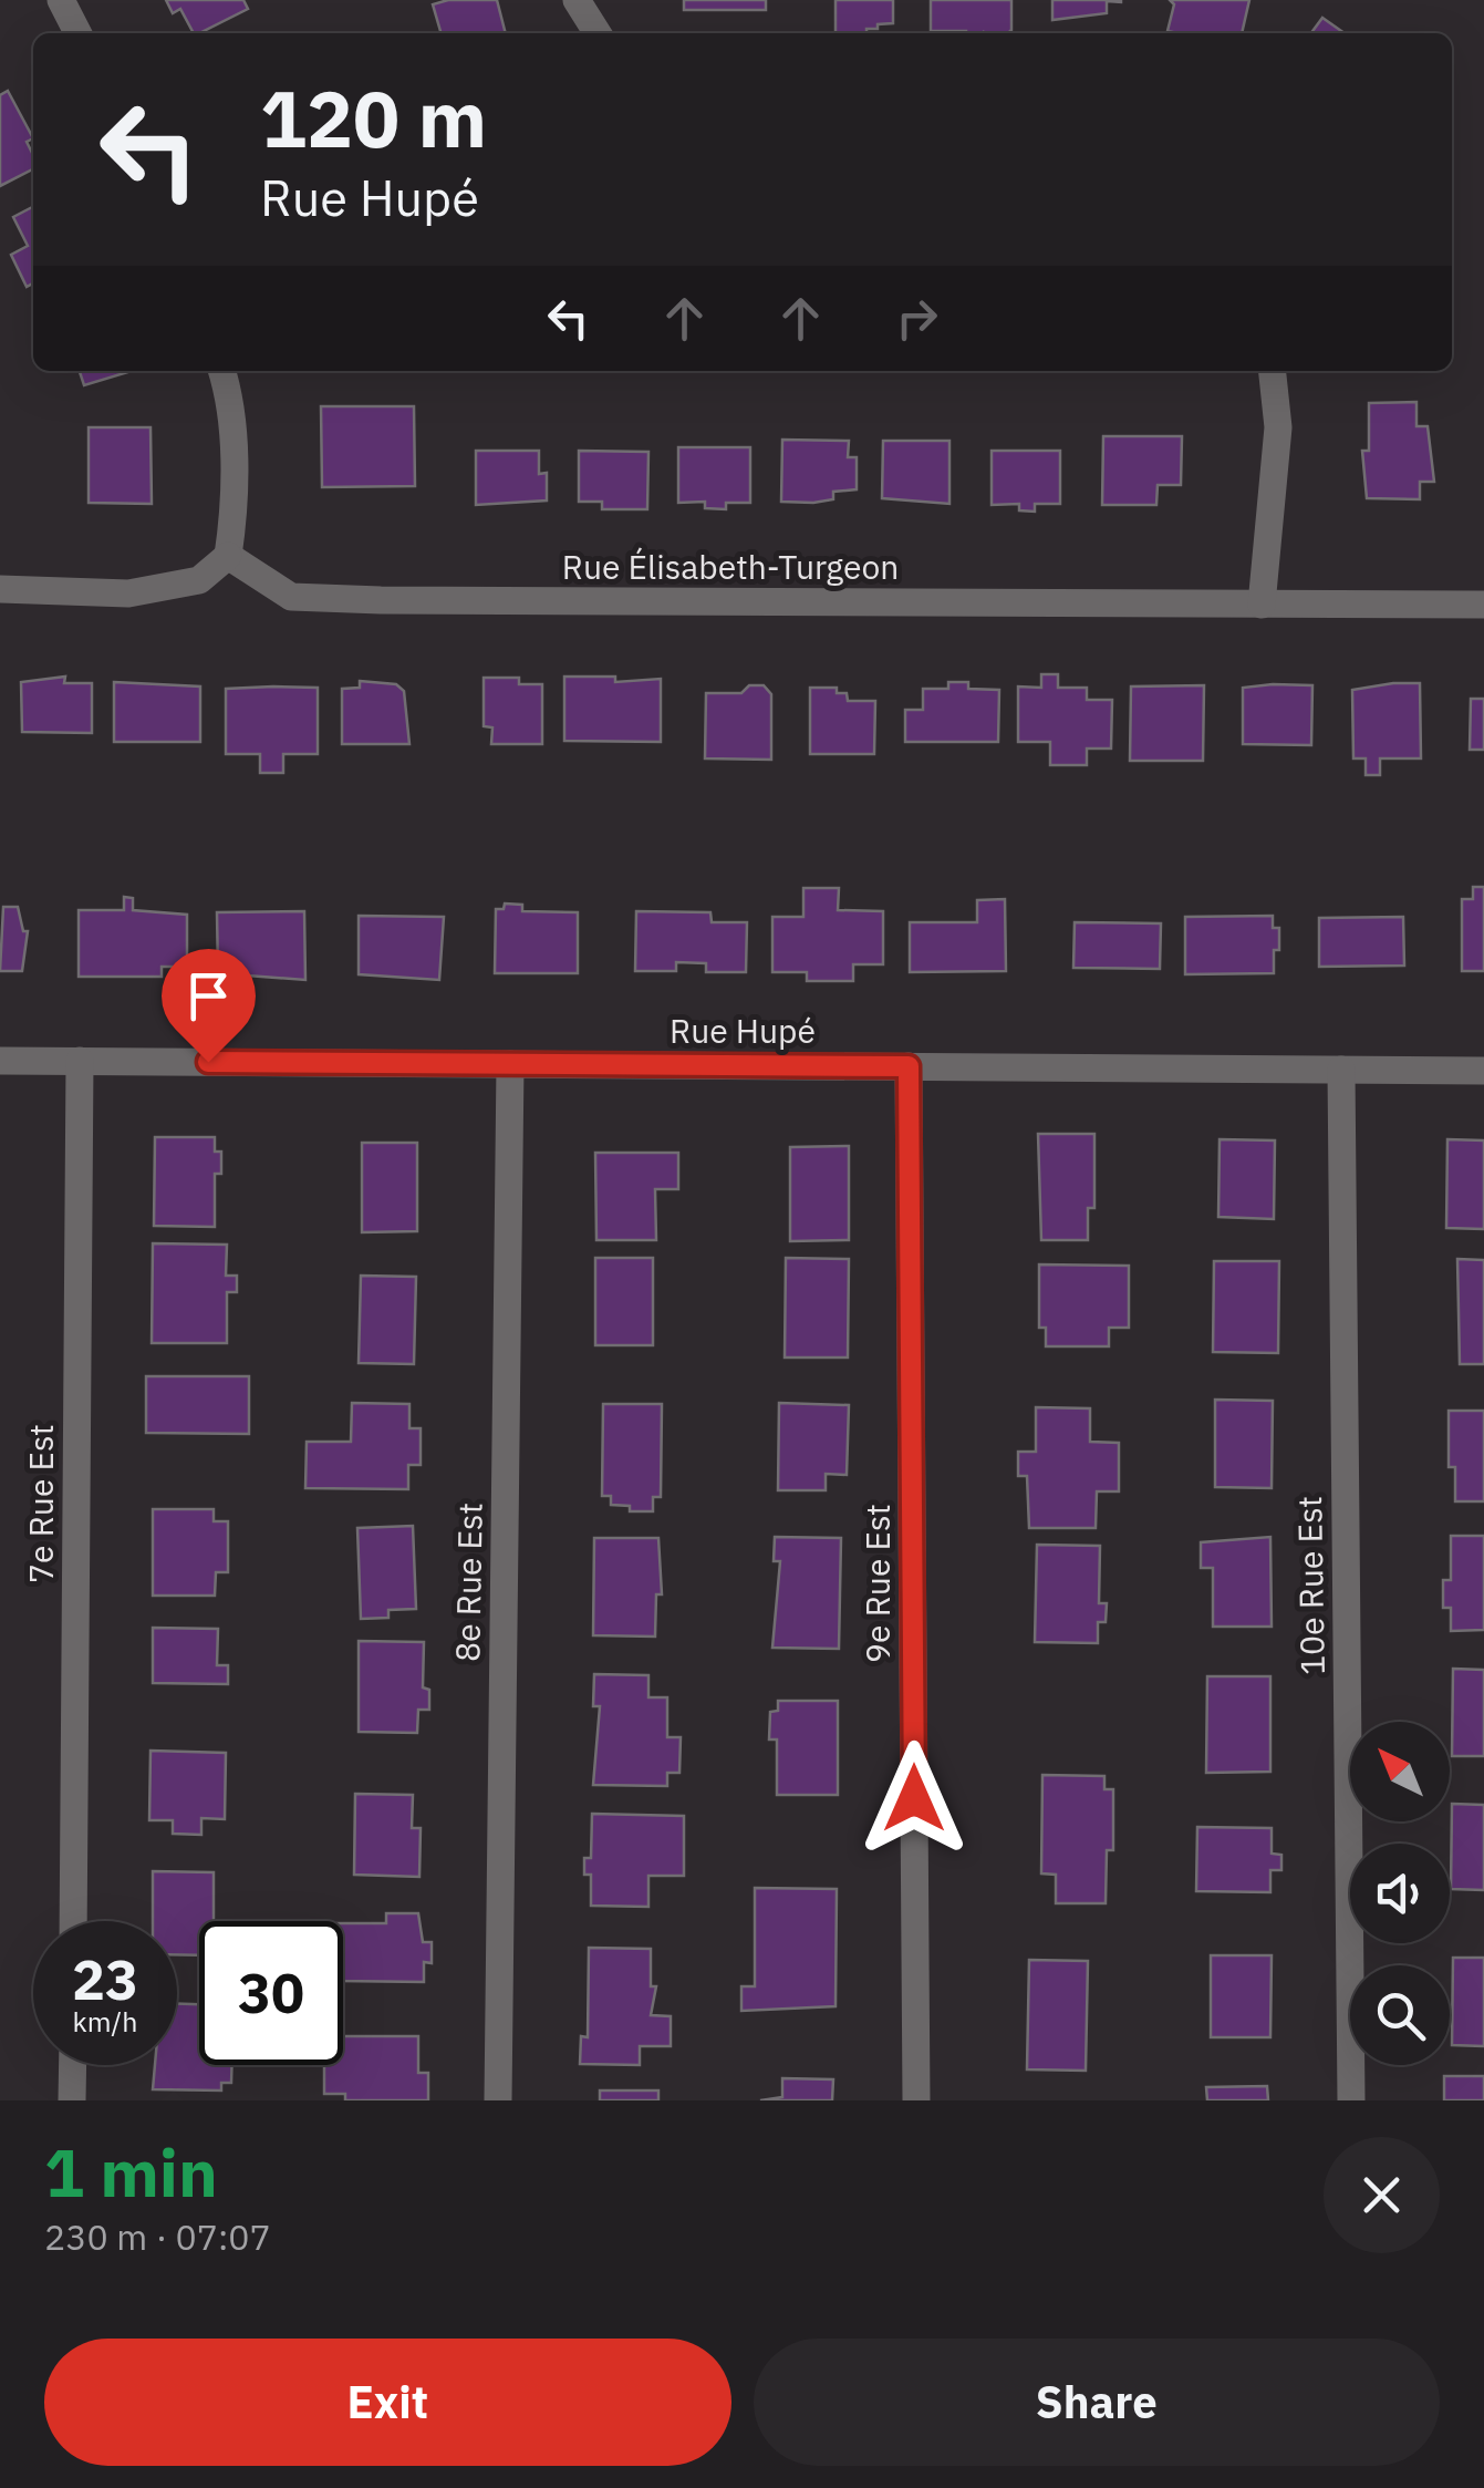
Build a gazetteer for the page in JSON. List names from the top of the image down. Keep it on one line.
{"streets":{"street":["Rue Élisabeth-Turgeon","Rue Hupé","7e Rue Est","8e Rue Est","9e Rue Est","10e Rue Est"]},"crossings":[["Rue Hupé","7e Rue Est"],["Rue Hupé","8e Rue Est"],["Rue Hupé","9e Rue Est"],["Rue Hupé","10e Rue Est"]],"north":"top left","page":{"turn":["120 m","Rue Hupé"],"speed":"23 km/h","limit":"30","heading":["1 min","230 m · 07:07"],"buttons":["Exit","Share"]}}
